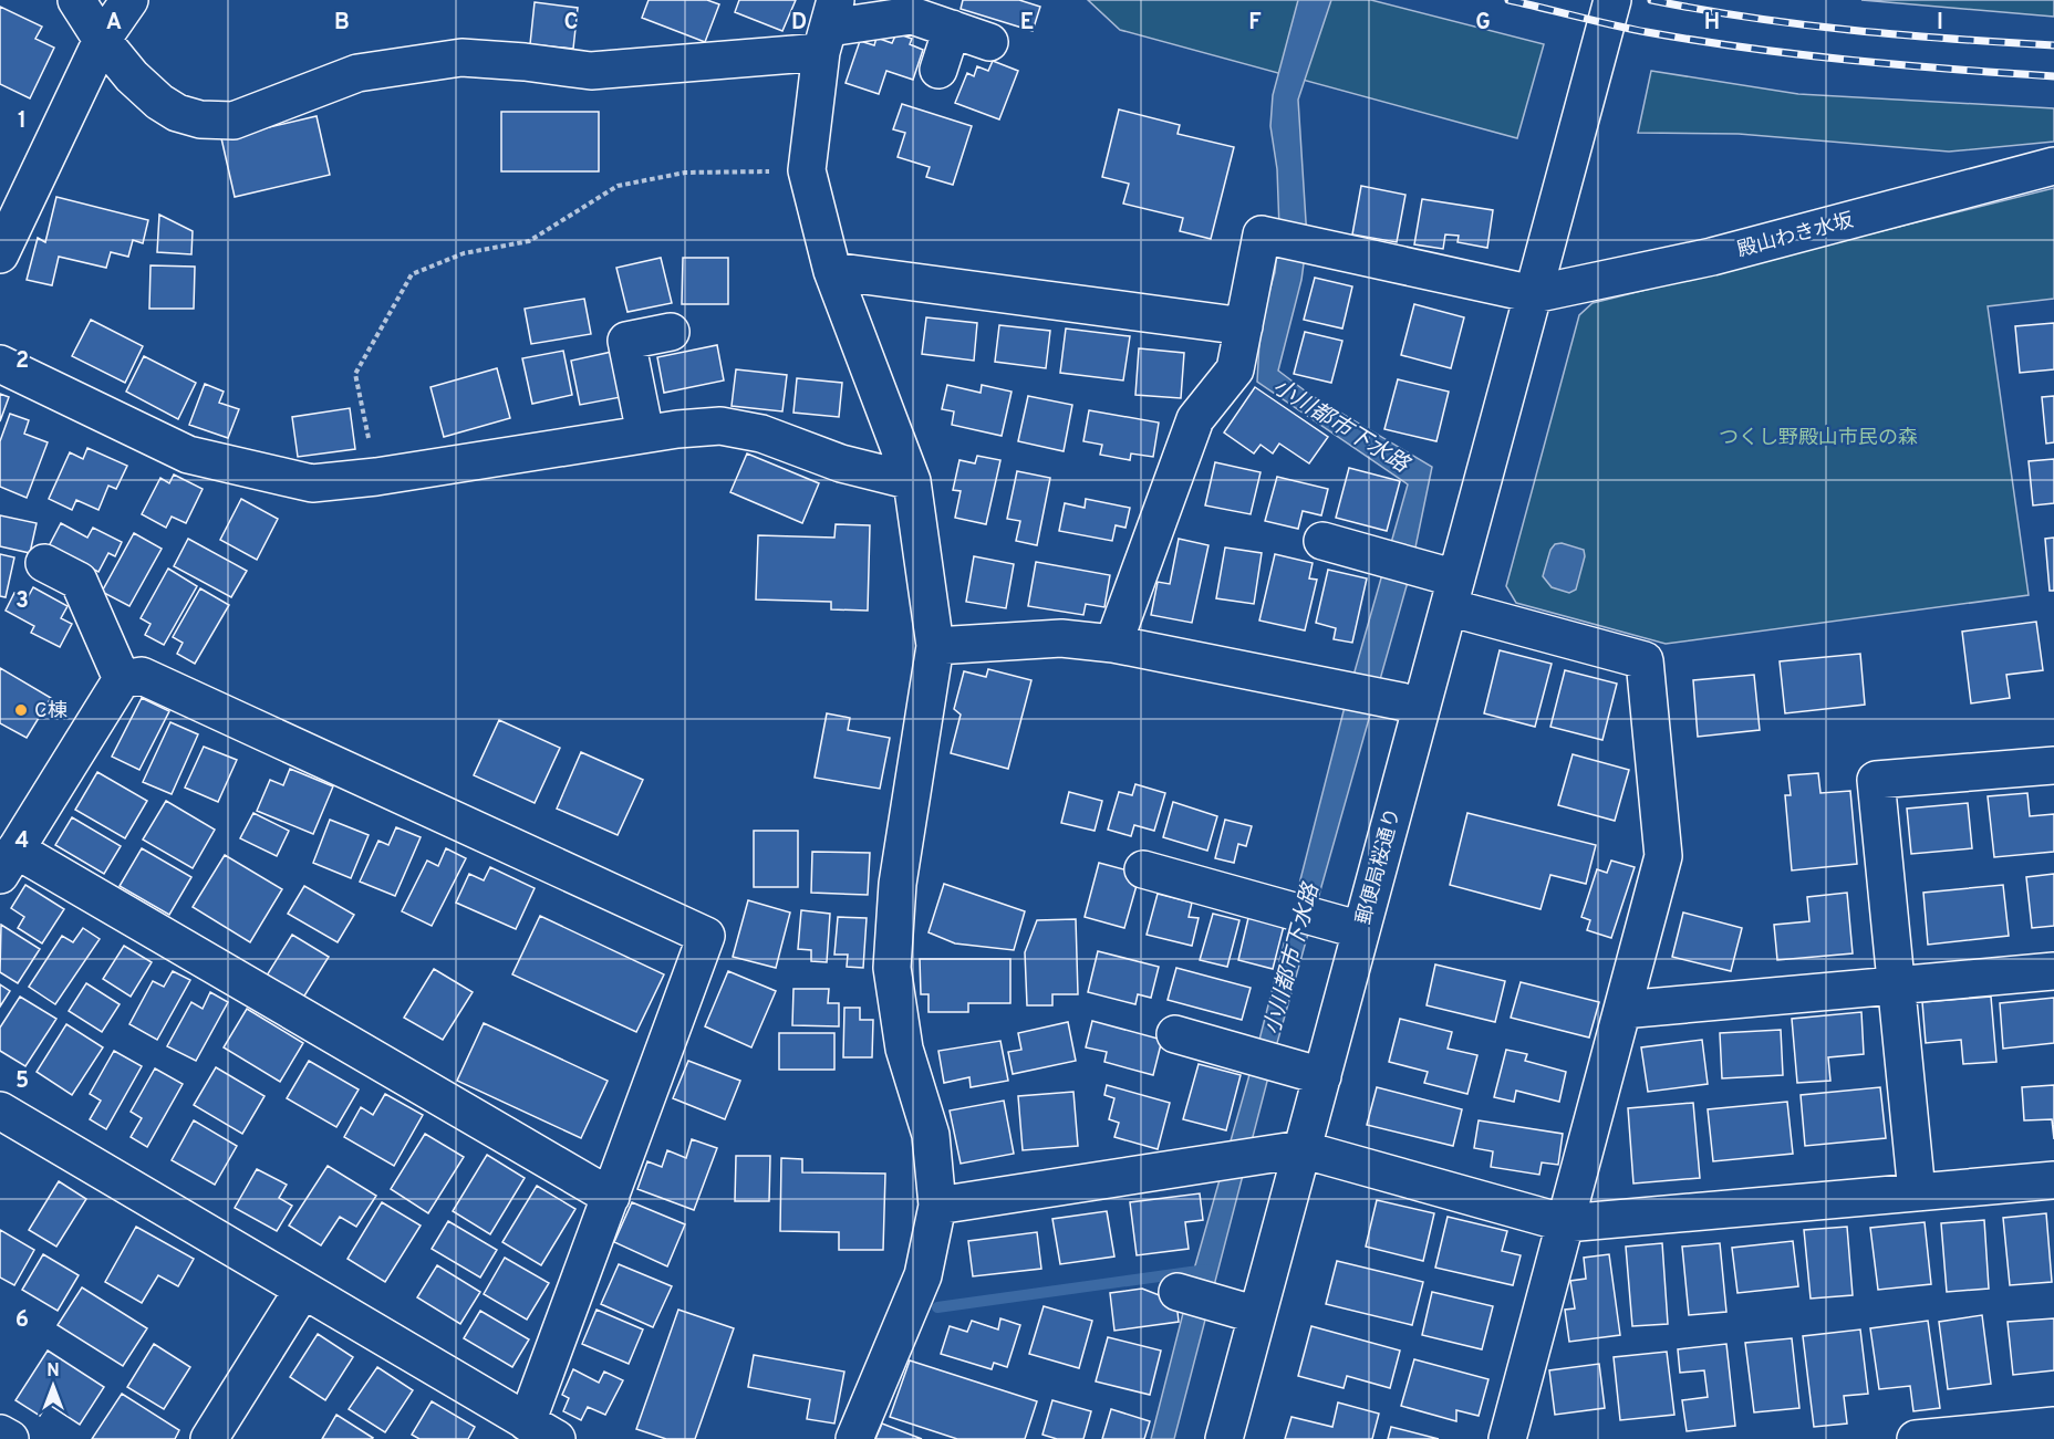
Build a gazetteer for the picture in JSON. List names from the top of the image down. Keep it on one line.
{"streets":{"street":["殿山わき水坂","郵便局桜通り"]},"crossings":[["殿山わき水坂","郵便局桜通り"]],"water":["小川都市下水路"],"parks":["つくし野殿山市民の森"],"places":["C棟"],"north":"top","grid":{"columns":["A","B","C","D","E","F","G","H","I"],"rows":["1","2","3","4","5","6"]}}
